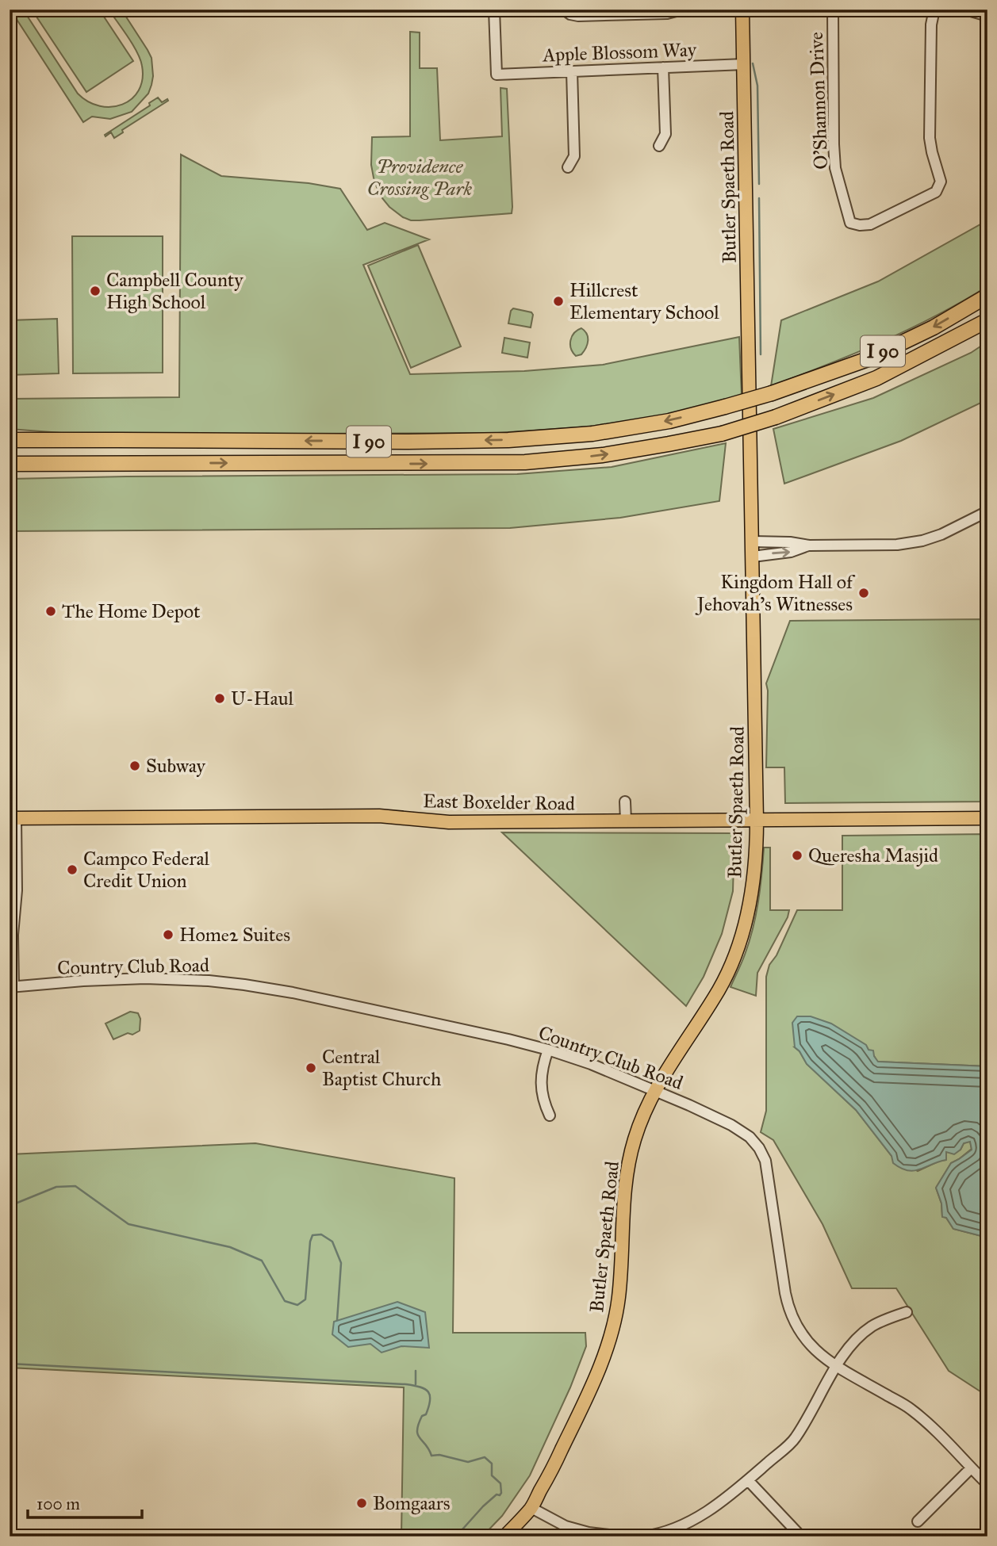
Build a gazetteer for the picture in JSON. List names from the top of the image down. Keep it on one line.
{"streets":{"highway":["I 90"],"main road":["Butler Spaeth Road","East Boxelder Road"],"street":["Apple Blossom Way","O'Shannon Drive","Country Club Road"]},"crossings":[["Apple Blossom Way","Butler Spaeth Road"],["Butler Spaeth Road","East Boxelder Road"],["Butler Spaeth Road","Country Club Road"]],"parks":["Providence Crossing Park"],"places":["Campbell County High School","Hillcrest Elementary School","Kingdom Hall of Jehovah’s Witnesses","The Home Depot","U-Haul","Subway","Queresha Masjid","Campco Federal Credit Union","Home2 Suites","Central Baptist Church","Bomgaars"],"scale_bar":"100 m"}
